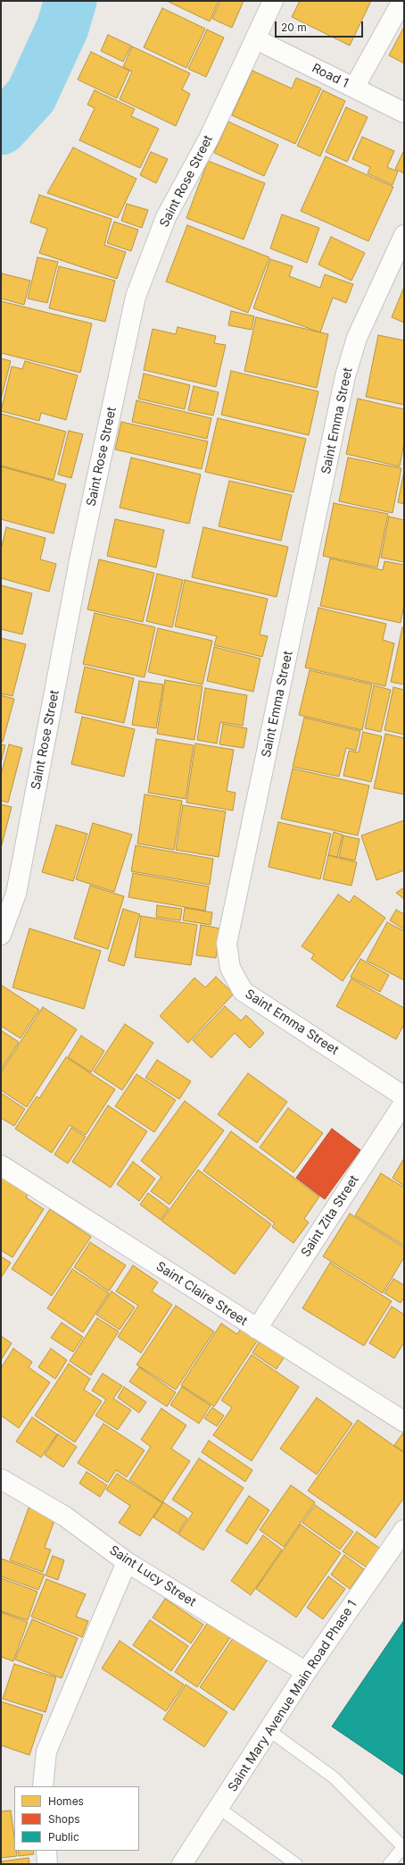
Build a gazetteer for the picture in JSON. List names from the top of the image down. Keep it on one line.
{"streets":{"street":["Road 1","Saint Rose Street","Saint Emma Street","Saint Zita Street","Saint Claire Street","Saint Lucy Street","Saint Mary Avenue Main Road Phase 1"]},"crossings":[["Road 1","Saint Rose Street"],["Saint Zita Street","Saint Claire Street"],["Saint Lucy Street","Saint Mary Avenue Main Road Phase 1"]],"legend":["Homes","Shops","Public"],"scale_bar":"20 m"}
